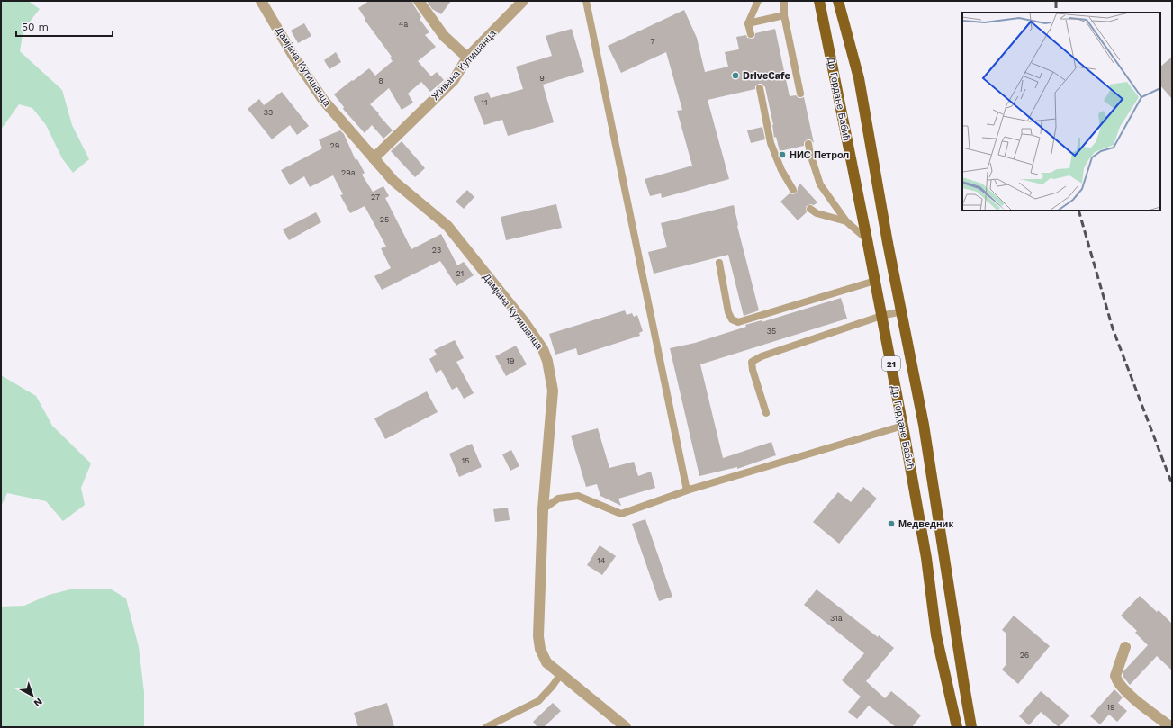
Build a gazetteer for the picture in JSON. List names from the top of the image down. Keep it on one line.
{"streets":{"main road":["Др Гордане Бабић","21"],"street":["Живана Кутишанца","Дамјана Кутишанца"]},"crossings":[["Живана Кутишанца","Дамјана Кутишанца"]],"places":["DriveCafe","НИС Петрол","Медведник"],"house_numbers":["4a","7","9","8","11","33","29","29a","27","25","23","21","35","19","15","14","31a","26","19"],"scale_bar":"50 m","north":"bottom right"}
